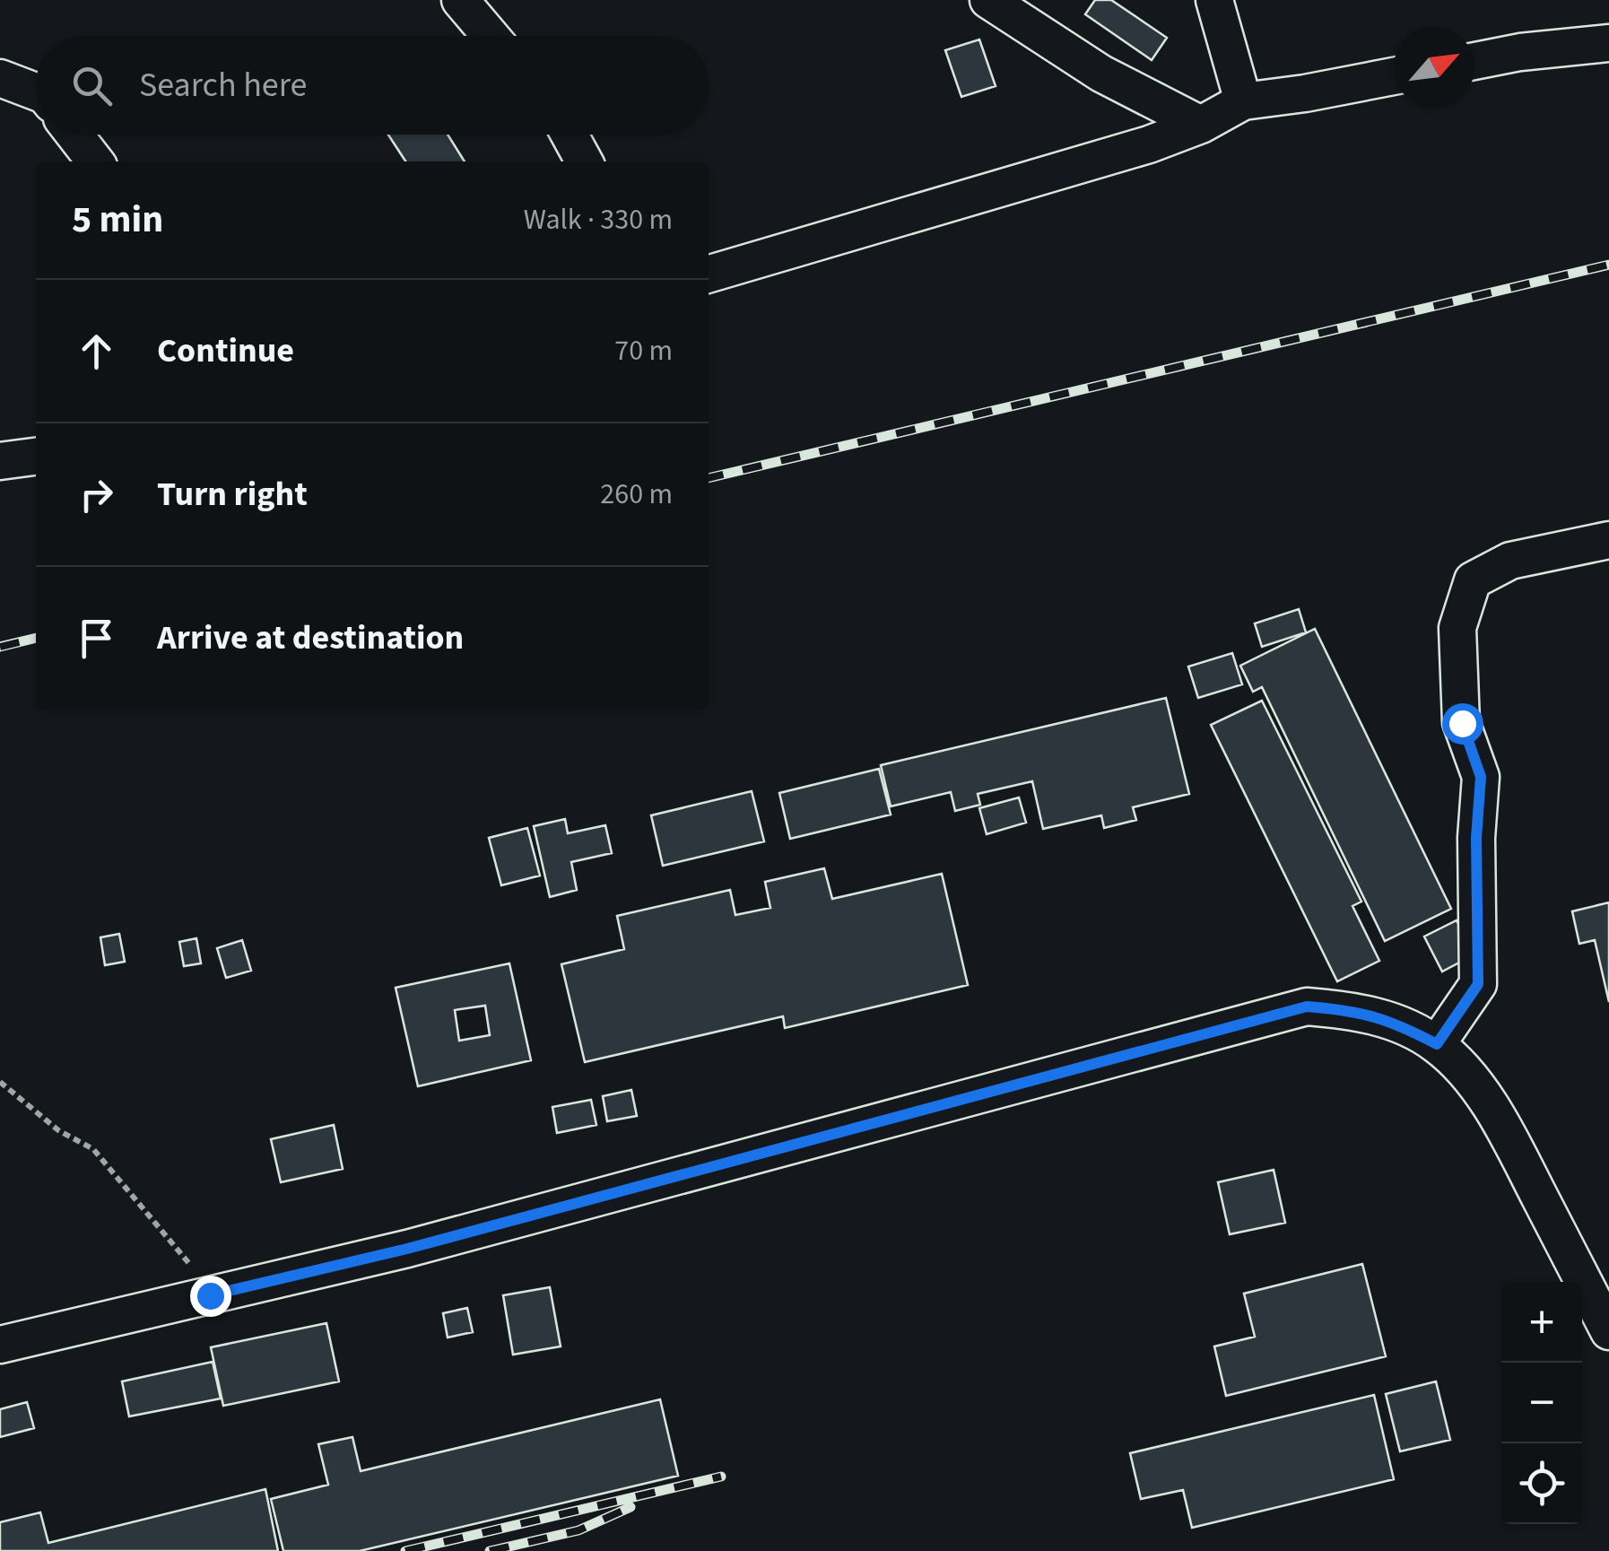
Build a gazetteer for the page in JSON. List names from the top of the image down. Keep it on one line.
{"north":"top right","page":{"search":"Search here","heading":["5 min","Walk · 330 m"],"list":[["Continue","70 m"],["Turn right","260 m"],"Arrive at destination"],"map_buttons":["+","−"]}}
